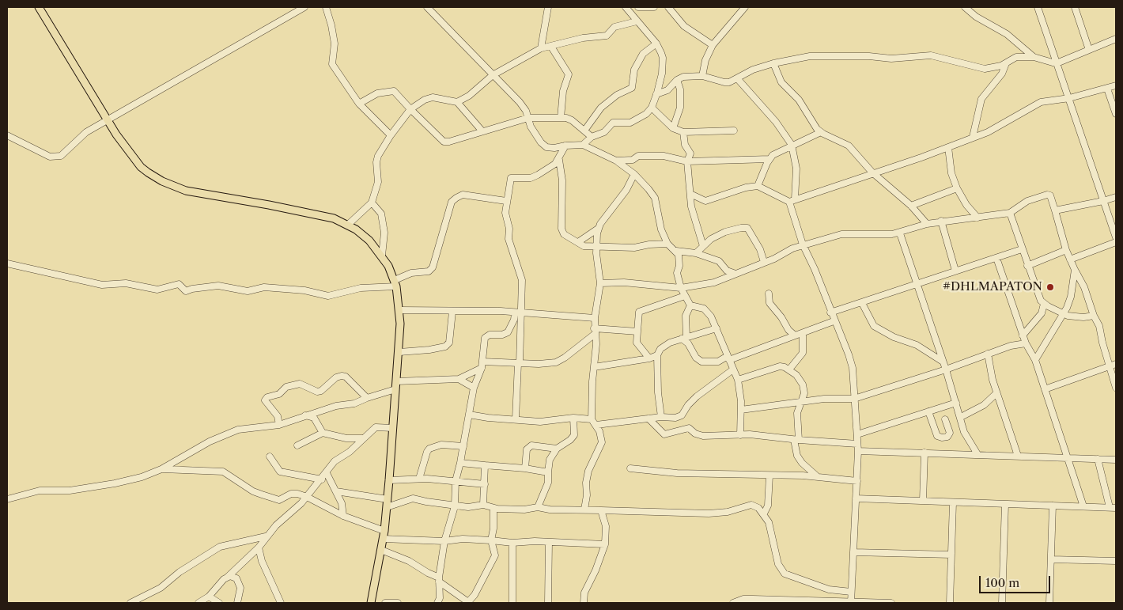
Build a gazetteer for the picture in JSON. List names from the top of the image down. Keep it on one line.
{"places":["#DHLMAPATON"],"scale_bar":"100 m"}
